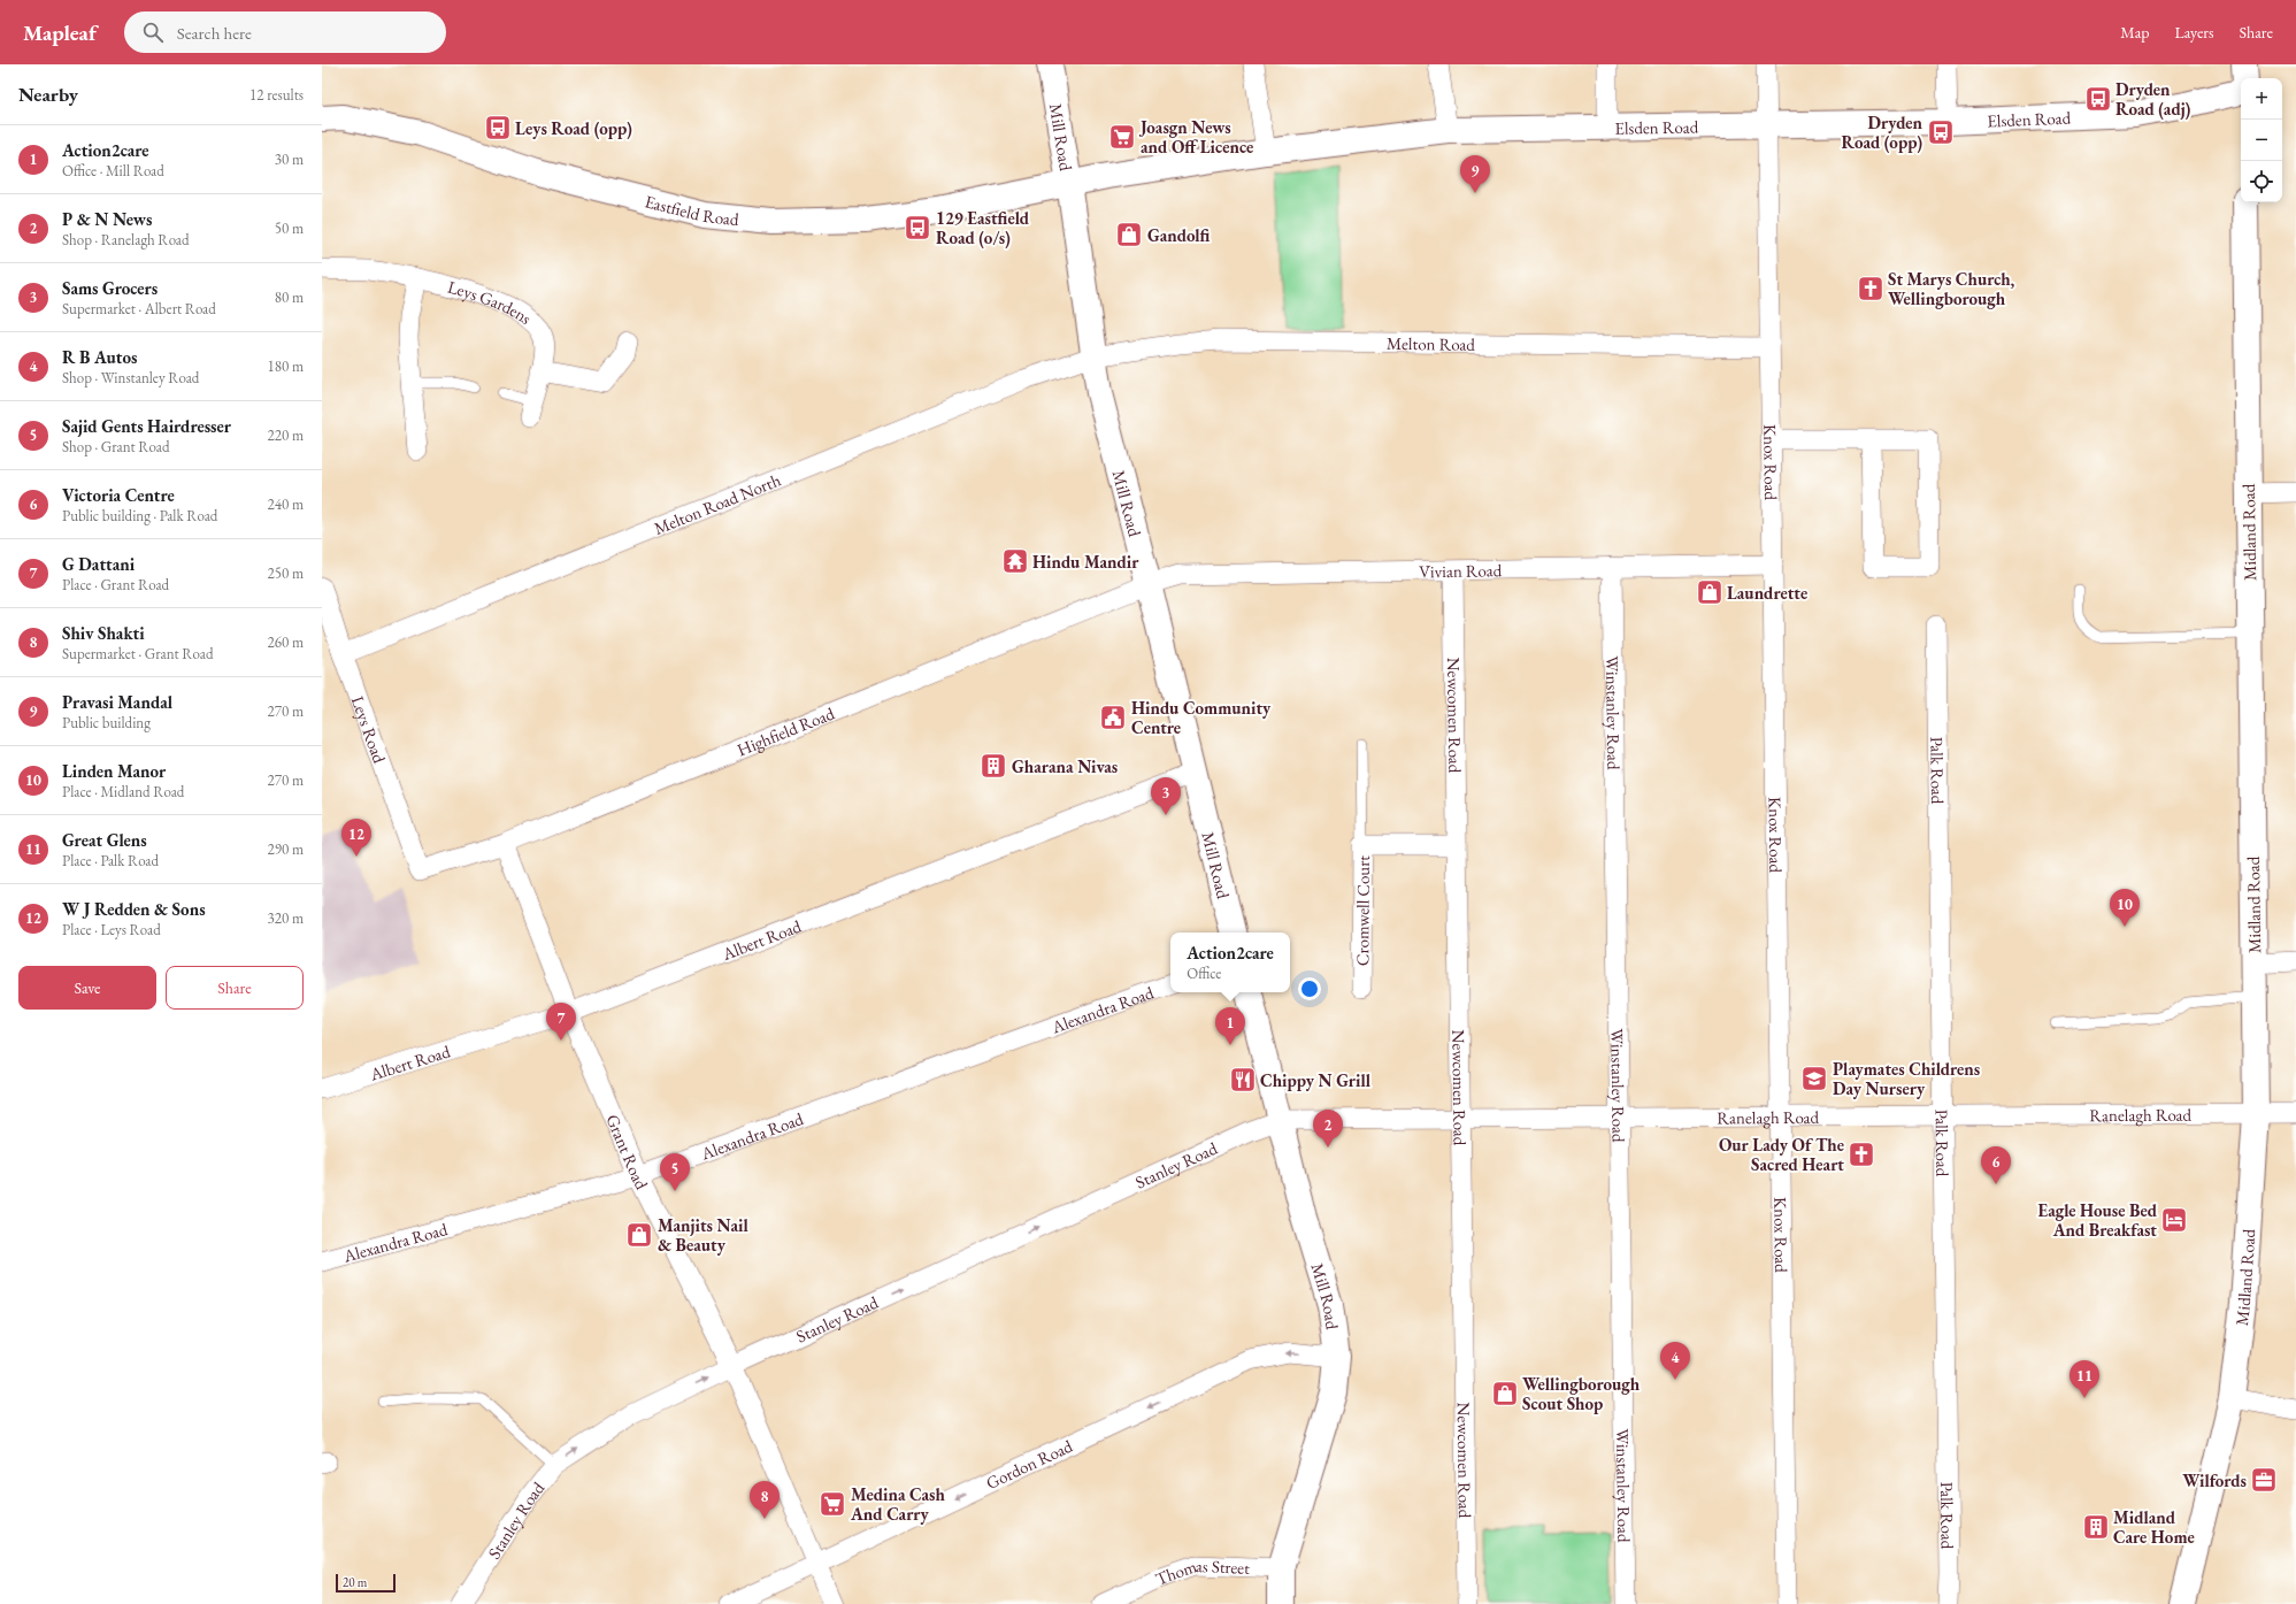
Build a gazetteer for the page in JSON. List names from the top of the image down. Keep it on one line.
{"streets":{"main road":["Elsden Road","Mill Road","Eastfield Road","Midland Road"],"street":["Leys Gardens","Melton Road","Knox Road","Melton Road North","Vivian Road","Winstanley Road","Newcomen Road","Leys Road","Highfield Road","Palk Road","Cromwell Court","Albert Road","Alexandra Road","Ranelagh Road","Grant Road","Stanley Road","Gordon Road","Thomas Street"]},"crossings":[["Elsden Road","Mill Road"],["Elsden Road","Eastfield Road"],["Elsden Road","Knox Road"],["Mill Road","Eastfield Road"],["Mill Road","Melton Road"],["Mill Road","Melton Road North"],["Mill Road","Vivian Road"],["Mill Road","Highfield Road"],["Mill Road","Albert Road"],["Mill Road","Ranelagh Road"],["Mill Road","Stanley Road"],["Mill Road","Gordon Road"],["Mill Road","Thomas Street"],["Melton Road","Knox Road"],["Melton Road","Melton Road North"],["Knox Road","Vivian Road"],["Knox Road","Ranelagh Road"],["Melton Road North","Leys Road"],["Midland Road","Ranelagh Road"],["Vivian Road","Winstanley Road"],["Vivian Road","Newcomen Road"],["Vivian Road","Highfield Road"],["Winstanley Road","Ranelagh Road"],["Newcomen Road","Cromwell Court"],["Newcomen Road","Ranelagh Road"],["Leys Road","Highfield Road"],["Highfield Road","Grant Road"],["Palk Road","Ranelagh Road"],["Albert Road","Grant Road"],["Alexandra Road","Grant Road"],["Ranelagh Road","Stanley Road"],["Grant Road","Stanley Road"],["Grant Road","Gordon Road"]],"one_way":["Stanley Road","Gordon Road"],"places":{"bus stop":["Dryden Road (adj)","Leys Road (opp)","Dryden Road (opp)","129 Eastfield Road (o/s)"],"supermarket":["Joasgn News and Off Licence","Medina Cash And Carry"],"shop":["Gandolfi","Laundrette","Manjits Nail & Beauty","Wellingborough Scout Shop"],"church":["St Marys Church, Wellingborough","Our Lady Of The Sacred Heart"],"temple":["Hindu Mandir"],"public building":["Hindu Community Centre"],"building":["Gharana Nivas","Midland Care Home"],"school or university":["Playmates Childrens Day Nursery"],"restaurant":["Chippy N Grill"],"hotel":["Eagle House Bed And Breakfast"],"office":["Wilfords"]},"scale_bar":"20 m","page":{"header":"Mapleaf","search":"Search here","nav":["Map","Layers","Share"],"heading":["Nearby","12 results"],"map_buttons":["+","−"],"list":[{"mark":"1","name":"Action2care","note":"Office · Mill Road","value":"30 m"},{"mark":"2","name":"P & N News","note":"Shop · Ranelagh Road","value":"50 m"},{"mark":"3","name":"Sams Grocers","note":"Supermarket · Albert Road","value":"80 m"},{"mark":"4","name":"R B Autos","note":"Shop · Winstanley Road","value":"180 m"},{"mark":"5","name":"Sajid Gents Hairdresser","note":"Shop · Grant Road","value":"220 m"},{"mark":"6","name":"Victoria Centre","note":"Public building · Palk Road","value":"240 m"},{"mark":"7","name":"G Dattani","note":"Place · Grant Road","value":"250 m"},{"mark":"8","name":"Shiv Shakti","note":"Supermarket · Grant Road","value":"260 m"},{"mark":"9","name":"Pravasi Mandal","note":"Public building","value":"270 m"},{"mark":"10","name":"Linden Manor","note":"Place · Midland Road","value":"270 m"},{"mark":"11","name":"Great Glens","note":"Place · Palk Road","value":"290 m"},{"mark":"12","name":"W J Redden & Sons","note":"Place · Leys Road","value":"320 m"}],"pins":["9","3","12","10","7","1","2","6","5","4","11","8"],"popup":["Action2care","Office"],"buttons":["Save","Share"],"scale":"20 m"}}
